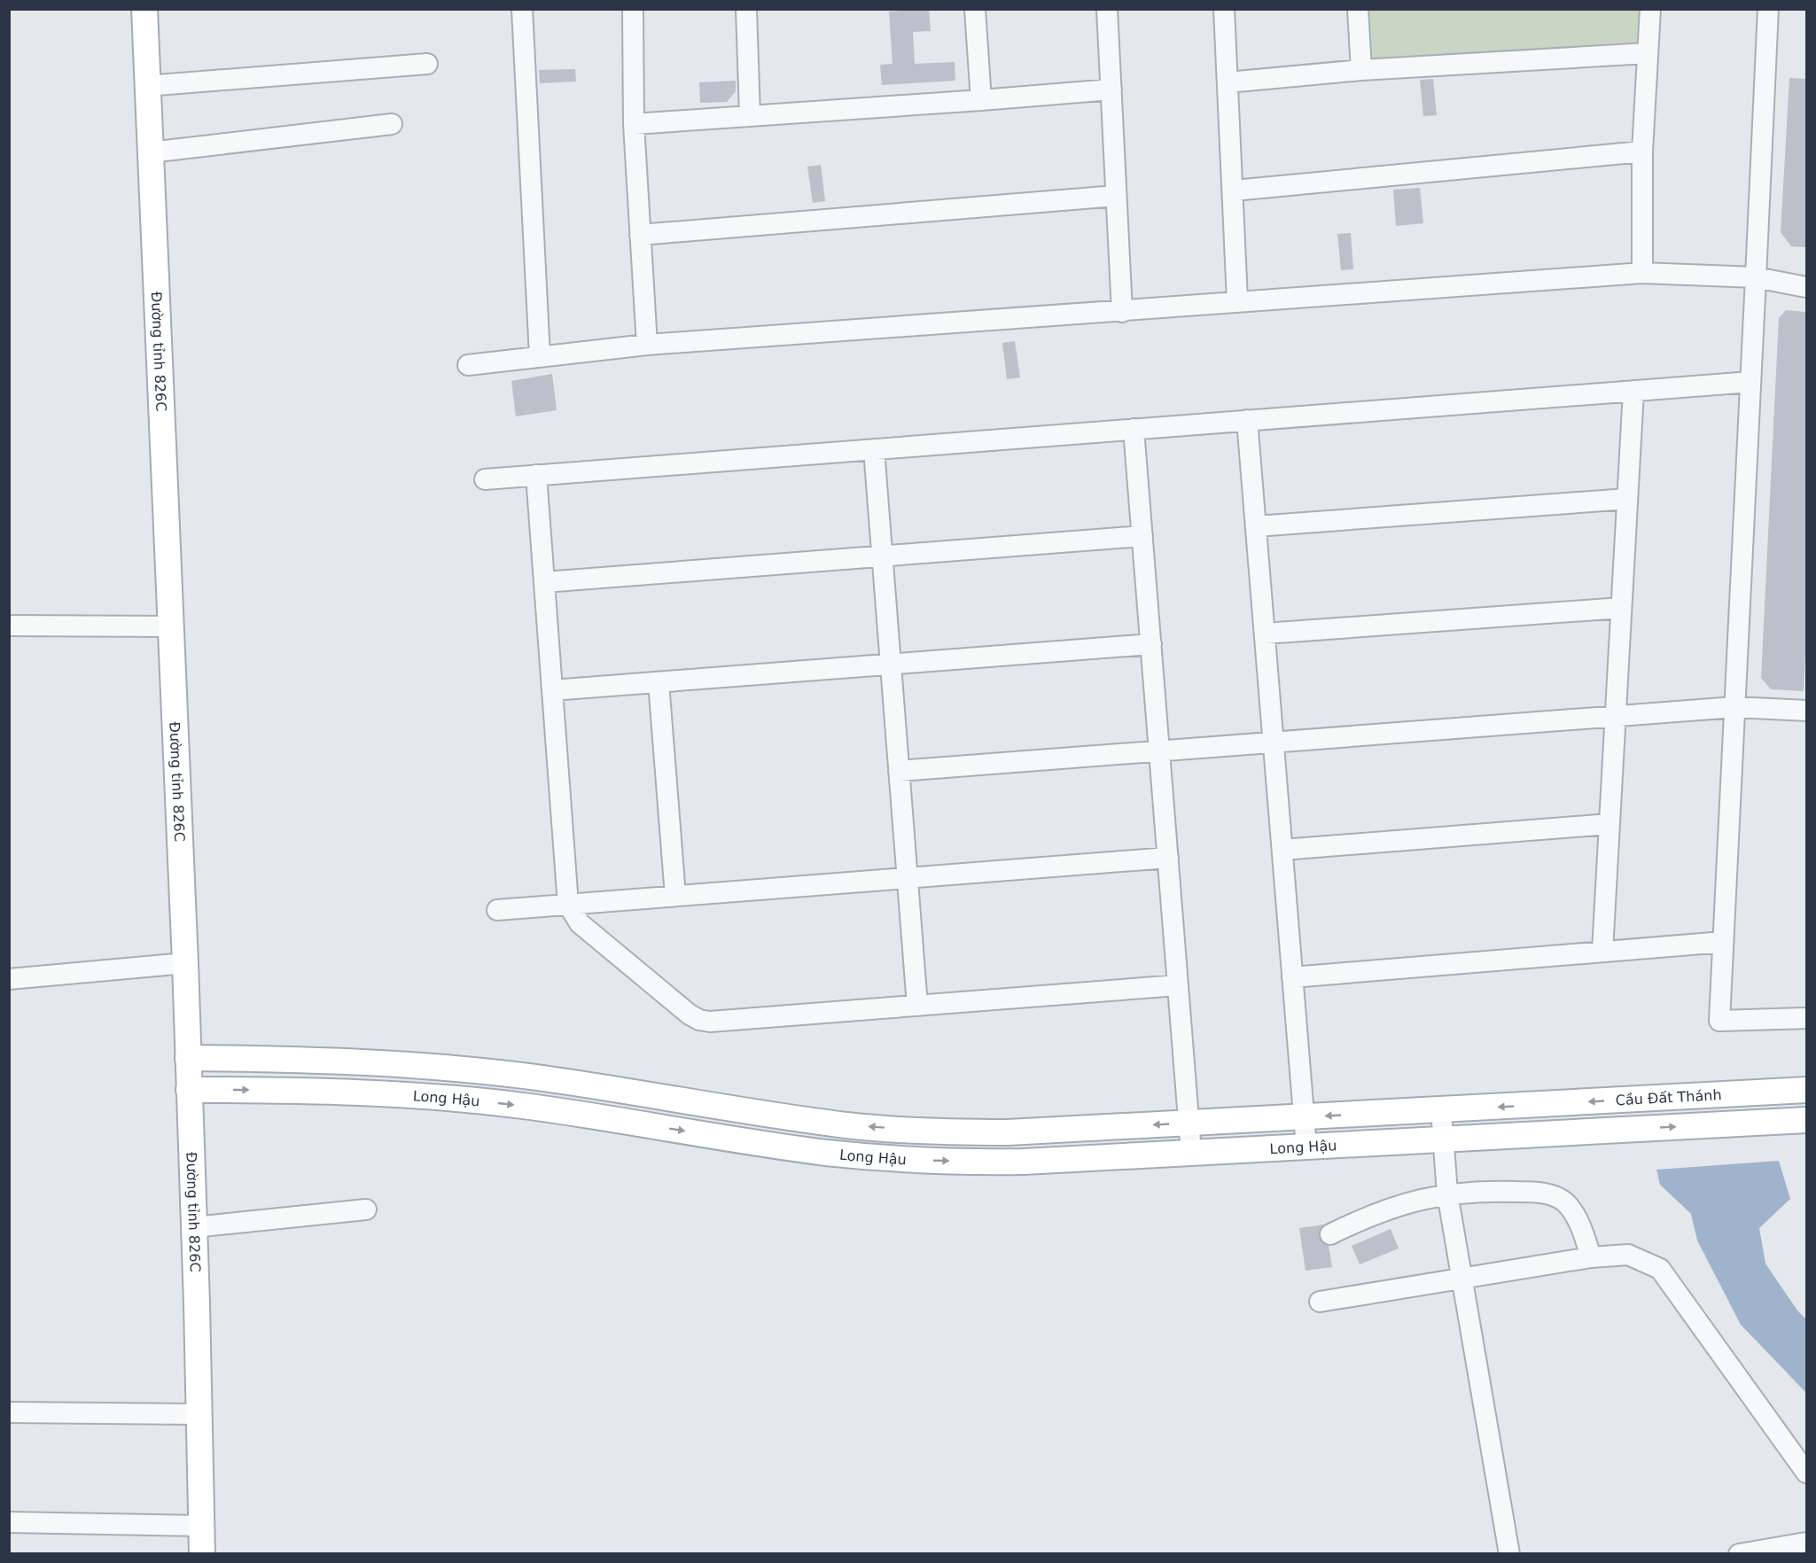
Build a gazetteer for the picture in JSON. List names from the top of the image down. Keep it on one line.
{"streets":{"main road":["Đường tỉnh 826C","Cầu Đất Thánh","Long Hậu"]},"crossings":[["Đường tỉnh 826C","Long Hậu"],["Cầu Đất Thánh","Long Hậu"]]}
